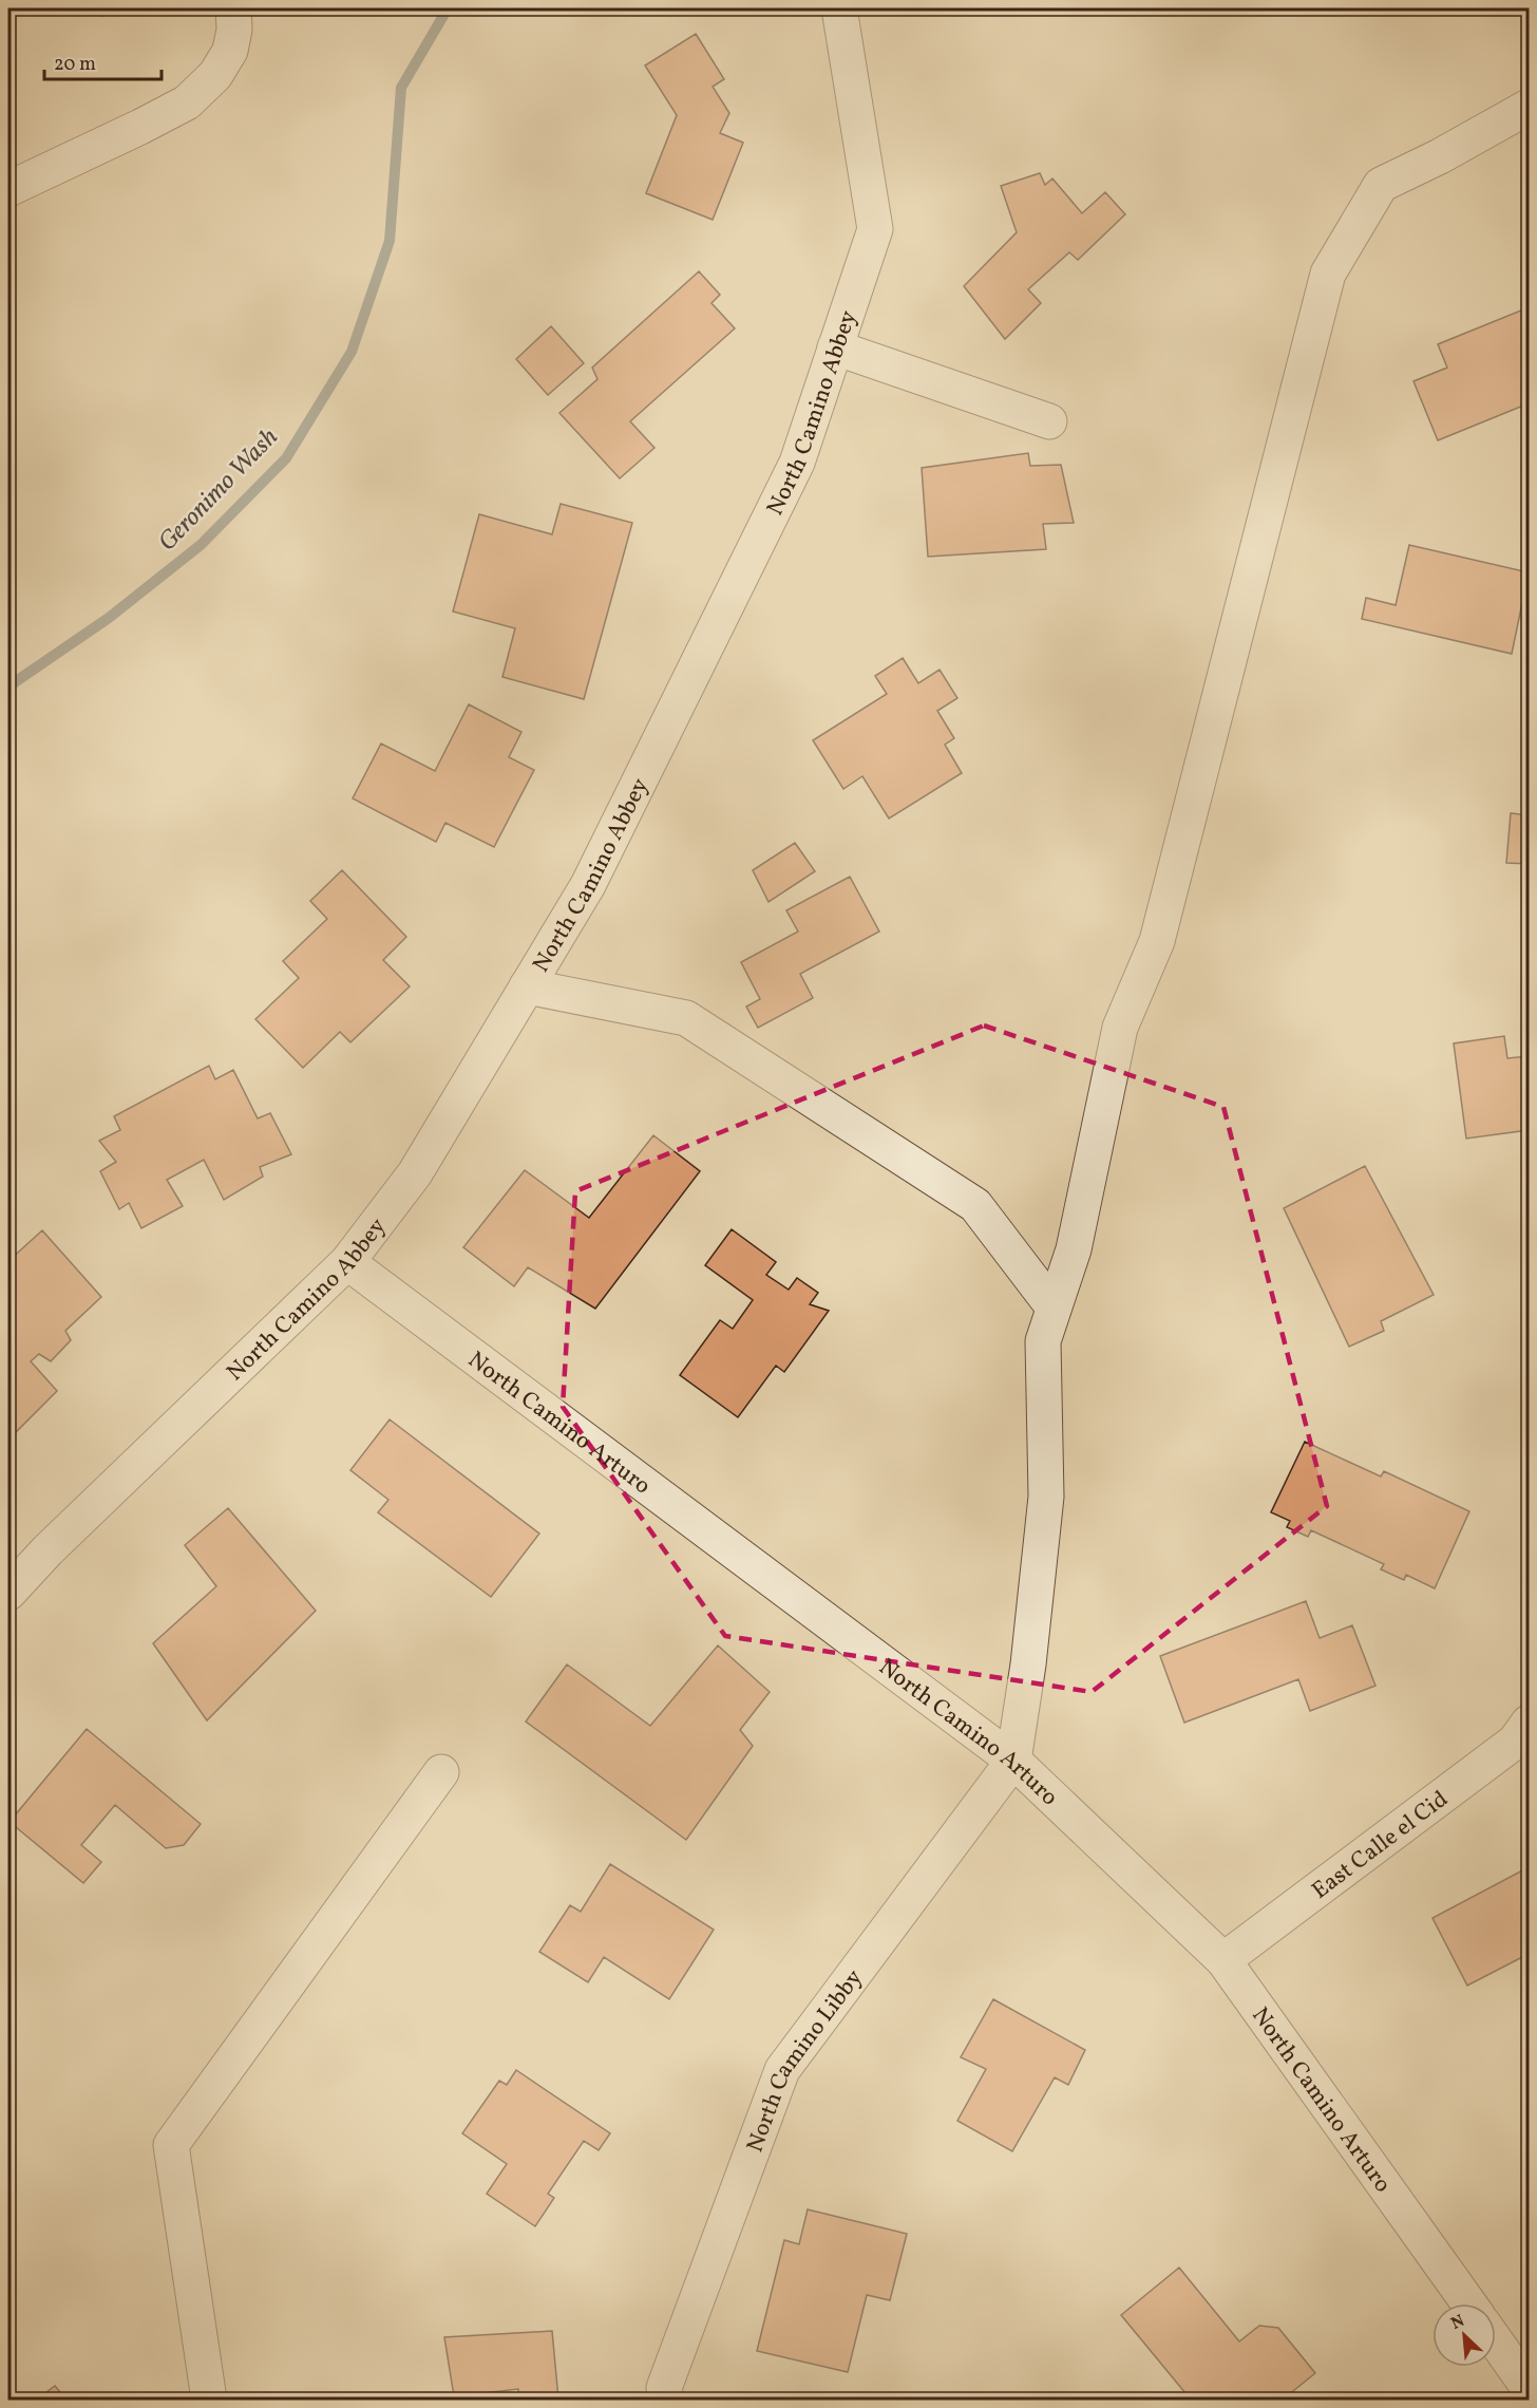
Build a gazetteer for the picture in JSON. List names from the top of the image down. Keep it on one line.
{"streets":{"street":["North Camino Abbey","North Camino Arturo","East Calle el Cid","North Camino Libby"]},"crossings":[["North Camino Abbey","North Camino Arturo"],["North Camino Arturo","East Calle el Cid"],["North Camino Arturo","North Camino Libby"]],"water":["Geronimo Wash"],"scale_bar":"20 m","north":"top left"}
